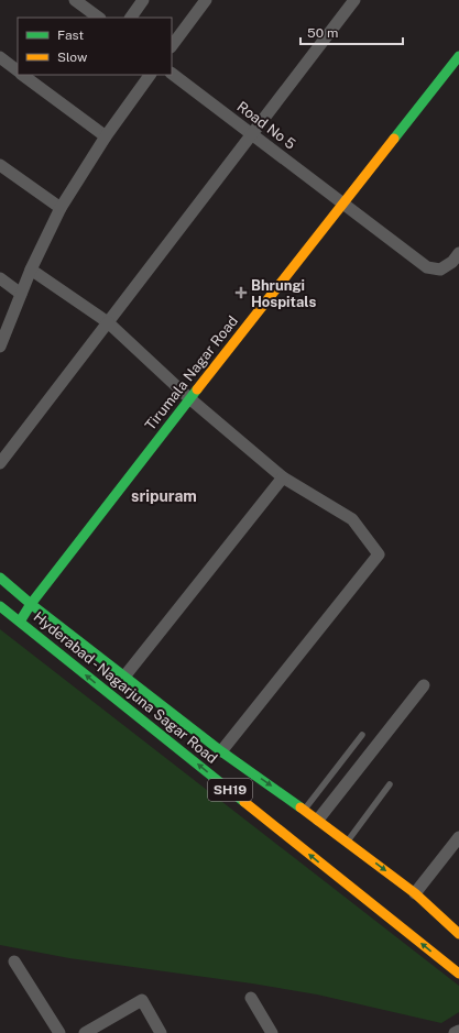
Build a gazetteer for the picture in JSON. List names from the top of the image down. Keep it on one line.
{"streets":{"main road":["Tirumala Nagar Road","Hyderabad - Nagarjuna Sagar Road","SH19"],"street":["Road No 5"]},"crossings":[["Road No 5","Tirumala Nagar Road"],["Tirumala Nagar Road","Hyderabad - Nagarjuna Sagar Road"]],"districts":["sripuram"],"places":{"health":["Bhrungi Hospitals"]},"legend":["Fast","Slow"],"scale_bar":"50 m"}
